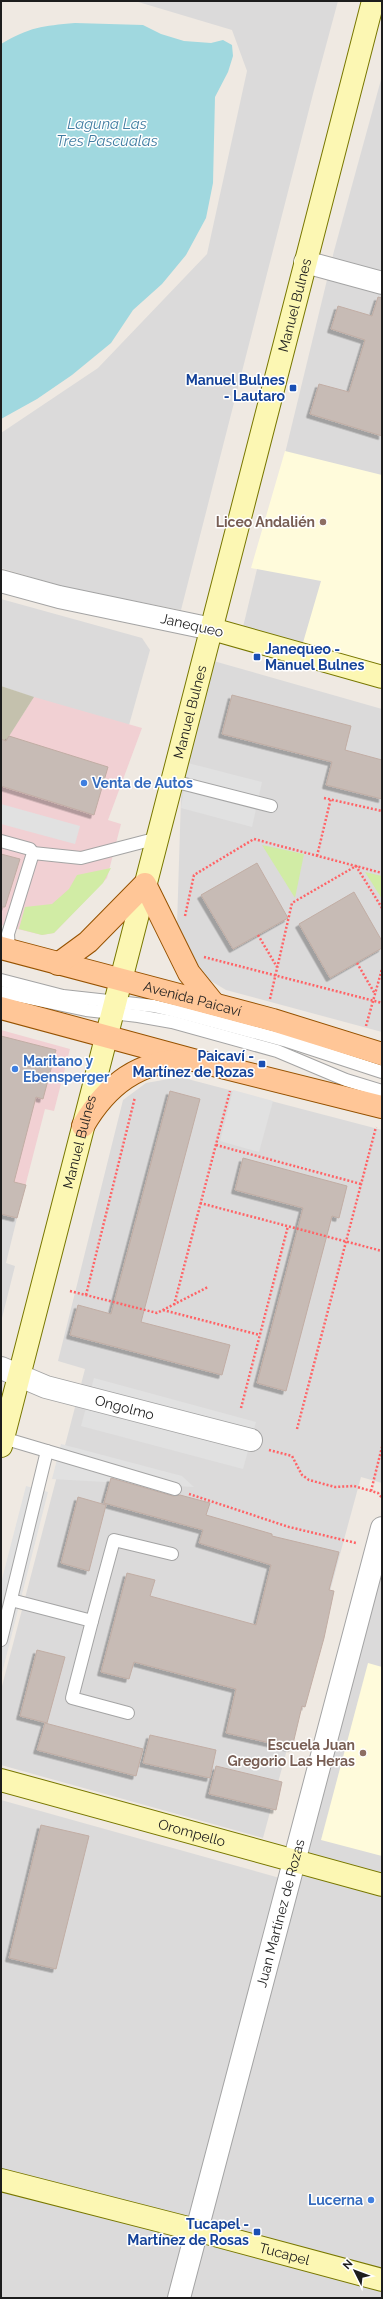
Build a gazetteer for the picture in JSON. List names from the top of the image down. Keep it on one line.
{"streets":{"main road":["Manuel Bulnes","Janequeo","Avenida Paicaví","Orompello","Tucapel"],"street":["Ongolmo","Juan Martínez de Rozas"]},"crossings":[["Manuel Bulnes","Janequeo"],["Manuel Bulnes","Avenida Paicaví"],["Manuel Bulnes","Ongolmo"],["Orompello","Juan Martínez de Rozas"],["Juan Martínez de Rozas","Tucapel"]],"water":["Laguna Las Tres Pascualas"],"places":{"transit":["Manuel Bulnes - Lautaro","Janequeo - Manuel Bulnes","Paicaví - Martínez de Rozas","Tucapel - Martínez de Rosas"],"other":["Liceo Andalién","Venta de Autos","Maritano y Ebensperger","Escuela Juan Gregorio Las Heras","Lucerna"]},"north":"top left"}
